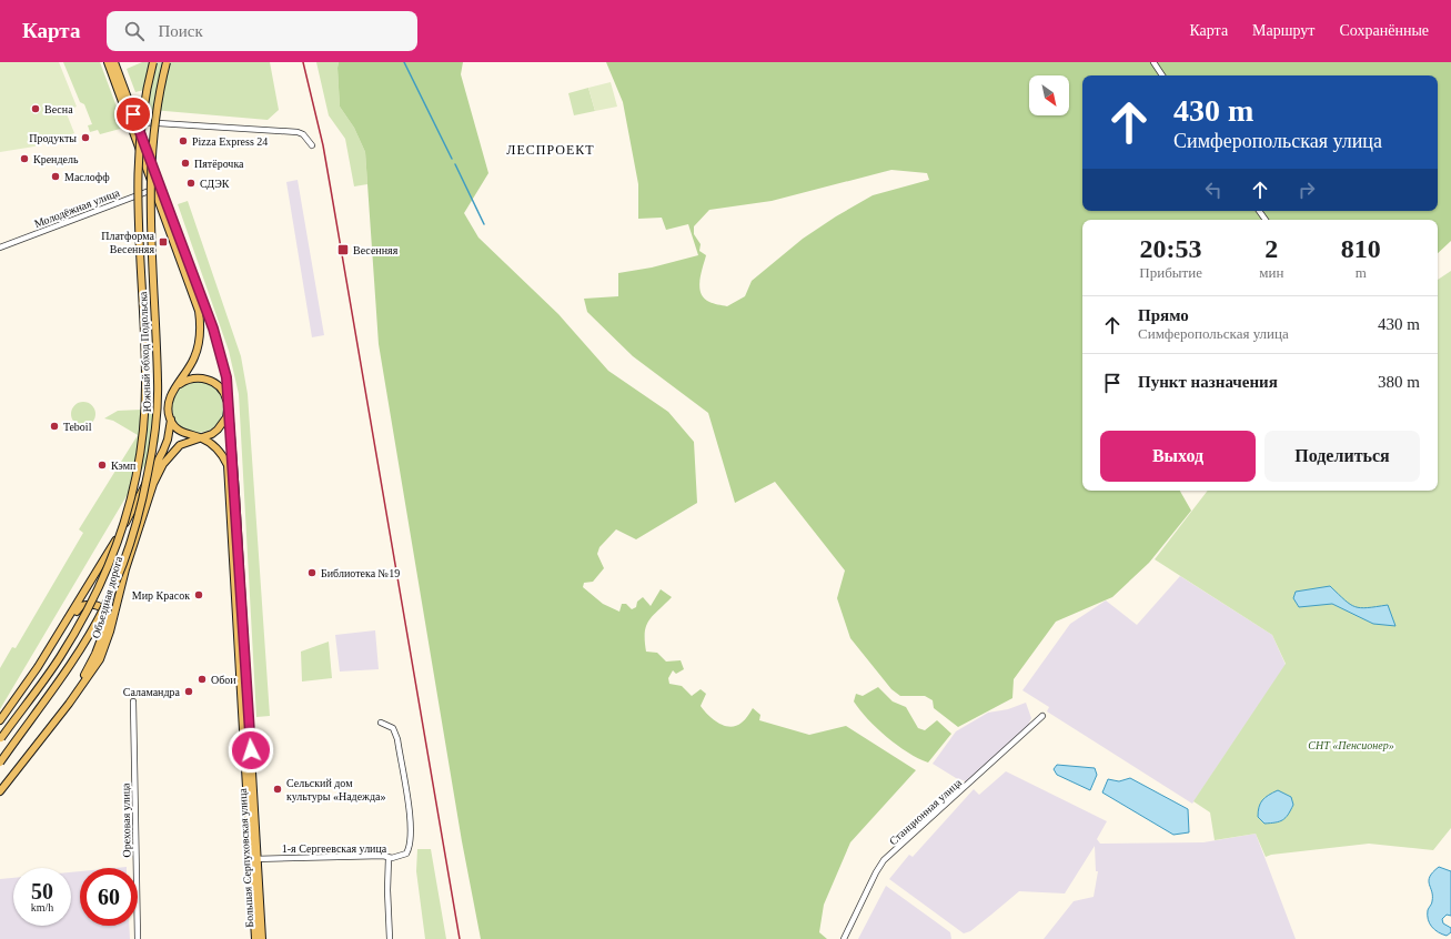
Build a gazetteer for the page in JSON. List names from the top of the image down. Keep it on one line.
{"streets":{"main road":["Южный обход Подольска","Объездная дорога","Большая Серпуховская улица"],"street":["Молодёжная улица","Станционная улица","Ореховая улица","1-я Сергеевская улица"]},"crossings":[["Объездная дорога","Большая Серпуховская улица"],["1-я Сергеевская улица","Большая Серпуховская улица"]],"districts":["ЛЕСПРОЕКТ"],"parks":["СНТ «Пенсионер»"],"places":{"other":["Весна","Продукты","Pizza Express 24","Крендель","Пятёрочка","Маслофф","СДЭК","Teboil","Кэмп","Библиотека №19","Мир Красок","Обои","Саламандра","Сельский дом культуры «Надежда»"],"transit":["Платформа Весенняя","Весенняя"]},"north":"bottom right","page":{"header":"Карта","search":"Поиск","nav":["Карта","Маршрут","Сохранённые"],"turn":["430 m","Симферопольская улица"],"eta":["20:53","Прибытие","2","мин","810","m"],"list":[{"name":"Прямо","note":"Симферопольская улица","value":"430 m"},{"name":"Пункт назначения","value":"380 m"}],"buttons":["Выход","Поделиться"],"speed":"50 km/h","limit":"60"}}
